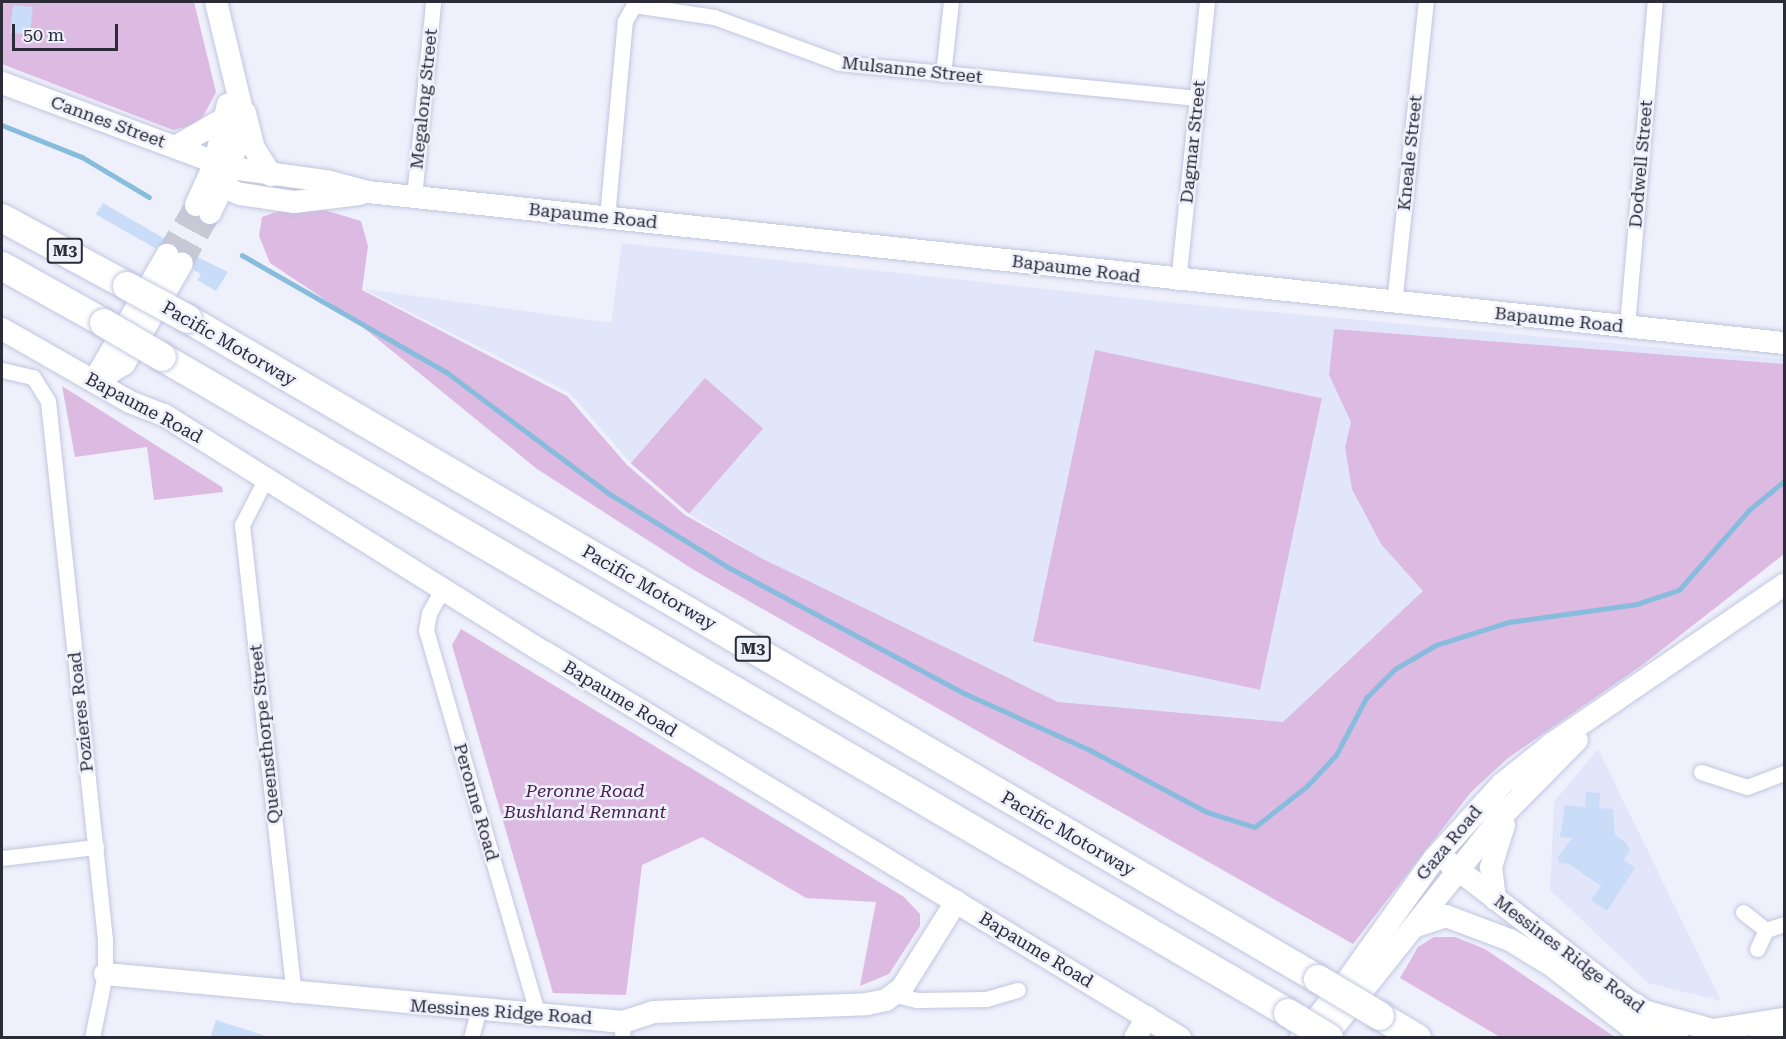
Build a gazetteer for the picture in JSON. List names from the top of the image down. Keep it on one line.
{"streets":{"highway":["M3","Pacific Motorway"],"street":["Mulsanne Street","Megalong Street","Cannes Street","Dagmar Street","Kneale Street","Dodwell Street","Bapaume Road","Pozieres Road","Queensthorpe Street","Peronne Road","Gaza Road","Messines Ridge Road"]},"crossings":[["Mulsanne Street","Dagmar Street"],["Mulsanne Street","Bapaume Road"],["Megalong Street","Bapaume Road"],["Cannes Street","Bapaume Road"],["Dagmar Street","Bapaume Road"],["Kneale Street","Bapaume Road"],["Dodwell Street","Bapaume Road"],["Bapaume Road","Queensthorpe Street"],["Bapaume Road","Peronne Road"],["M3","Gaza Road"],["Pozieres Road","Messines Ridge Road"],["Queensthorpe Street","Messines Ridge Road"],["Peronne Road","Messines Ridge Road"],["Gaza Road","Messines Ridge Road"]],"parks":["Peronne Road Bushland Remnant"],"scale_bar":"50 m"}
